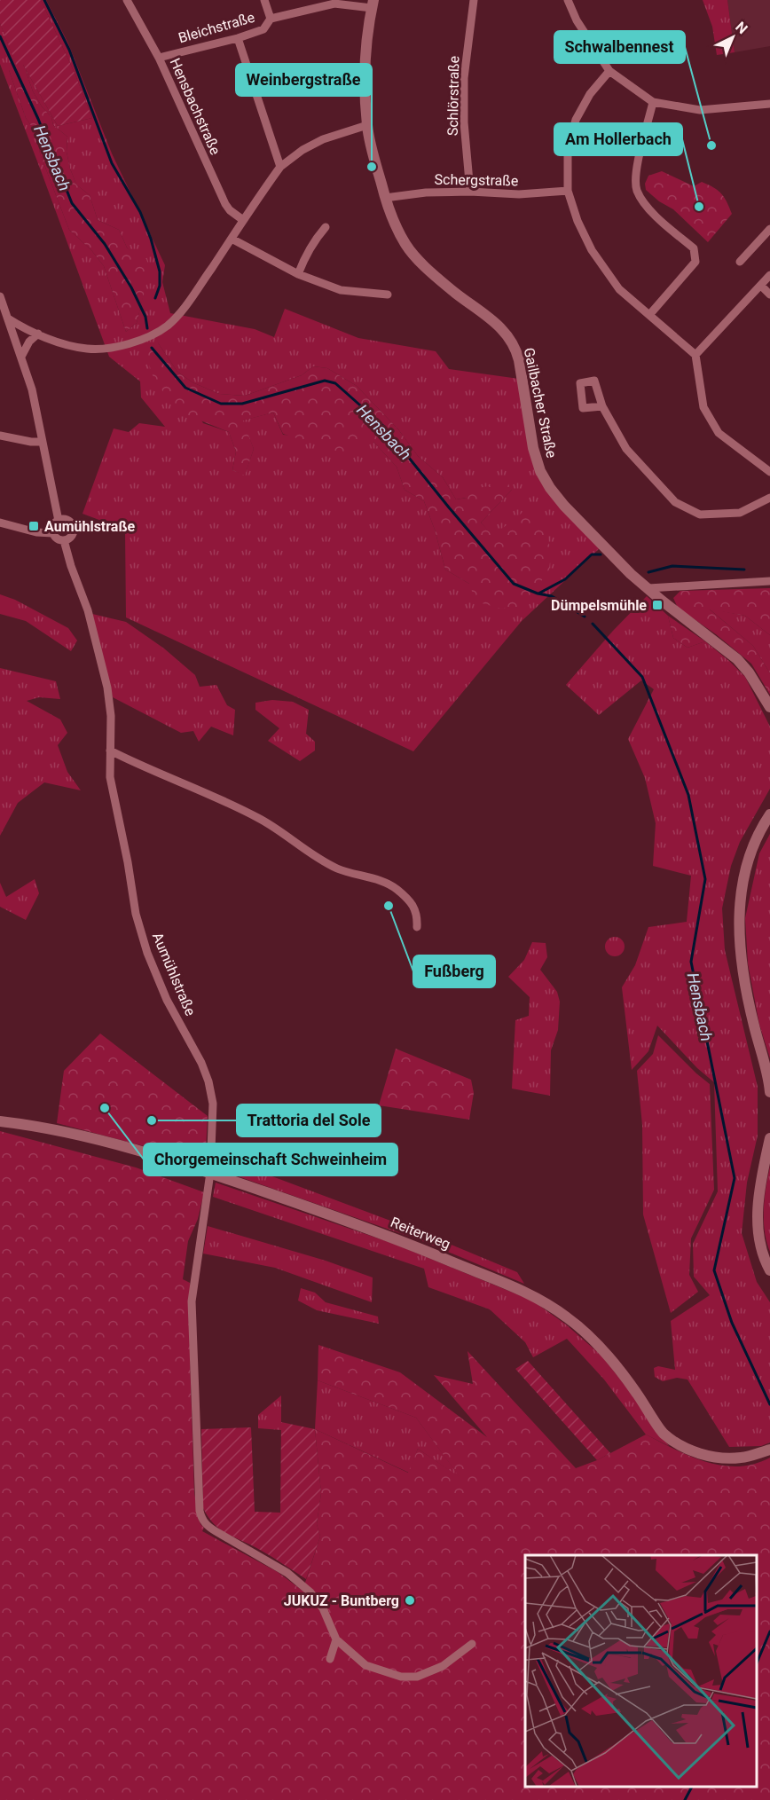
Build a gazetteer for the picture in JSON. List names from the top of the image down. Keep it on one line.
{"streets":{"street":["Bleichstraße","Schlörstraße","Hensbachstraße","Schergstraße","Gailbacher Straße","Aumühlstraße","Reiterweg"]},"crossings":[["Bleichstraße","Hensbachstraße"],["Bleichstraße","Gailbacher Straße"],["Schlörstraße","Schergstraße"],["Schergstraße","Gailbacher Straße"],["Aumühlstraße","Reiterweg"]],"water":["Hensbach"],"places":{"other":["Schwalbennest","Weinbergstraße","Am Hollerbach","Fußberg","Chorgemeinschaft Schweinheim","Trattoria del Sole","JUKUZ - Buntberg"],"transit":["Aumühlstraße","Dümpelsmühle"]},"north":"top right"}
